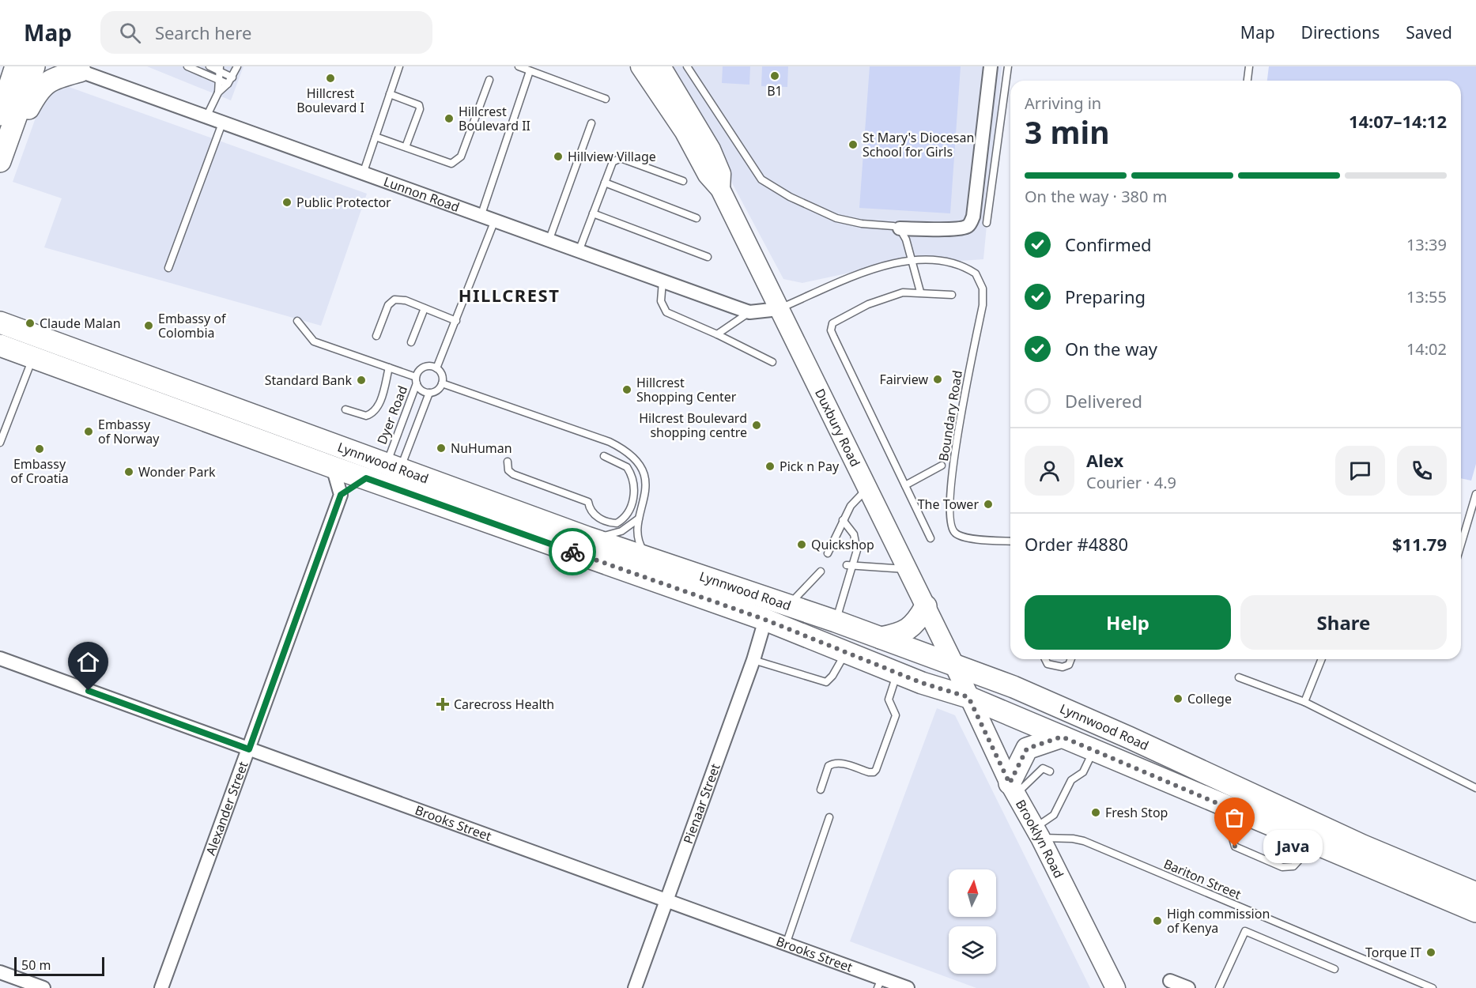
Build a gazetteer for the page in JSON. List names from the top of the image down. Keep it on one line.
{"streets":{"main road":["Duxbury Road","Lynnwood Road","Brooklyn Road"],"street":["Lunnon Road","Pienaar Street","Alexander Street","Brooks Street"],"lane":["Dyer Road","Boundary Road","Bariton Street"]},"crossings":[["Lunnon Road","Duxbury Road"],["Dyer Road","Lynnwood Road"],["Duxbury Road","Lynnwood Road"],["Duxbury Road","Brooklyn Road"],["Lynnwood Road","Pienaar Street"],["Lynnwood Road","Brooklyn Road"],["Pienaar Street","Brooks Street"],["Alexander Street","Brooks Street"],["Brooklyn Road","Bariton Street"]],"districts":["HILLCREST"],"places":{"other":["B1","Hillcrest Boulevard I","Hillcrest Boulevard II","St Mary's Diocesan School for Girls","Hillview Village","Public Protector","Claude Malan","Embassy of Colombia","Fairview","Standard Bank","Hillcrest Shopping Center","Hilcrest Boulevard shopping centre","Embassy of Norway","NuHuman","Embassy of Croatia","Pick n Pay","Wonder Park","The Tower","Quickshop","College","Fresh Stop","Java","High commission of Kenya","Torque IT"],"health":["Carecross Health"]},"scale_bar":"50 m","north":"top","page":{"header":"Map","search":"Search here","nav":["Map","Directions","Saved"],"heading":["3 min","Arriving in","14:07–14:12"],"panel":["Alex","Courier · 4.9","Order #4880","$11.79"],"bar":"On the way · 380 m","list":[["Confirmed","13:39"],["Preparing","13:55"],["On the way","14:02"],"Delivered"],"buttons":["Help","Share"],"bubble":"Java","scale":"50 m"}}
